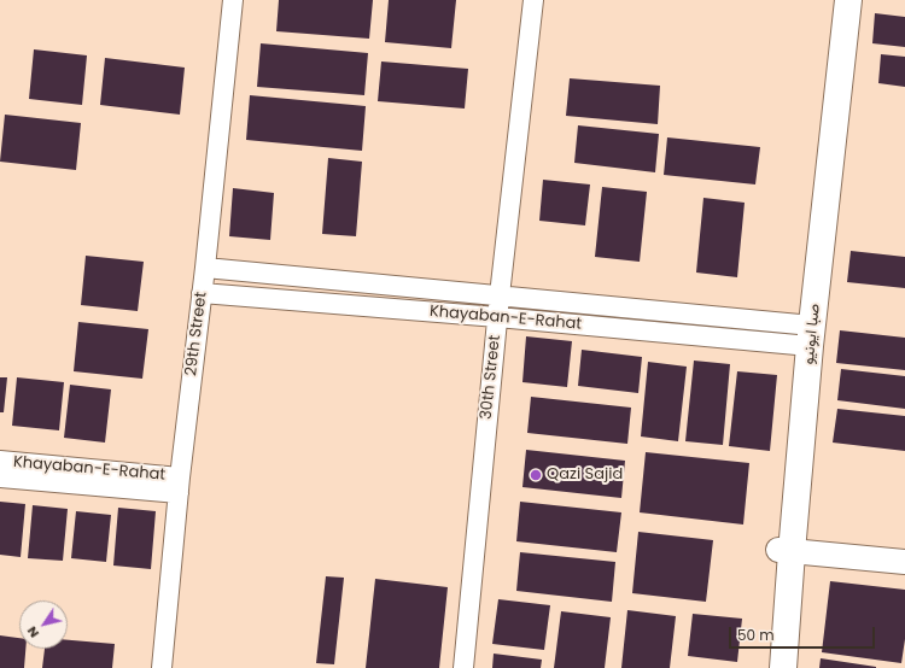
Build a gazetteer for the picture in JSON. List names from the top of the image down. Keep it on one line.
{"streets":{"main road":["صبا ایونیو"],"street":["Khayaban-E-Rahat","29th Street","30th Street"]},"crossings":[["Khayaban-E-Rahat","29th Street"],["Khayaban-E-Rahat","صبا ایونیو"],["Khayaban-E-Rahat","30th Street"]],"places":["Qazi Sajid"],"scale_bar":"50 m","north":"bottom left"}
